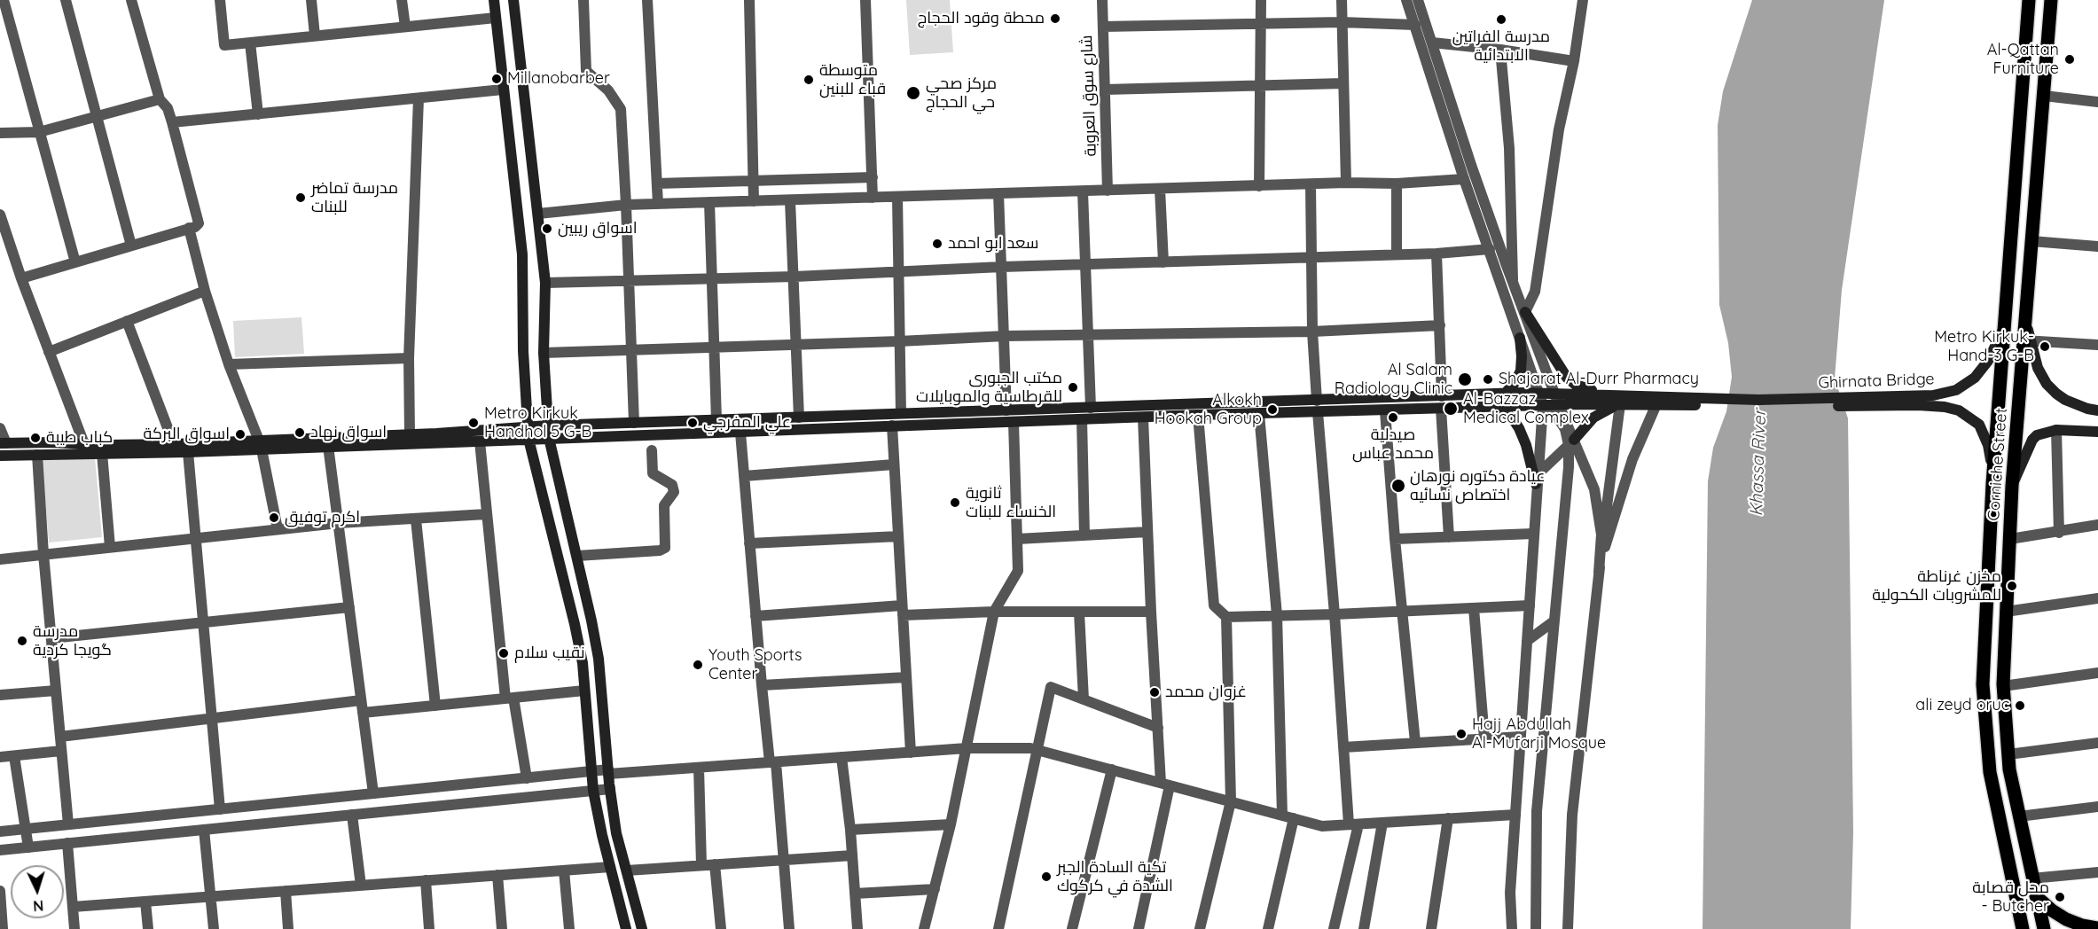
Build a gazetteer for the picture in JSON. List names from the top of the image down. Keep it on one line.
{"streets":{"main road":["Ghirnata Bridge","Corniche Street"],"street":["شارع سوق العروبة"]},"crossings":[["Ghirnata Bridge","Corniche Street"]],"water":["Khassa River"],"places":["محطة وقود الحجاج","مدرسة الفراتين الابتدائية","Al-Qattan Furniture","Millanobarber","متوسطة قباء للبنين","مركز صحي حي الحجاج","مدرسة تماضر للبنات","اسواق ريبين","سعد ابو احمد","Metro Kirkuk- Hand-3 G-B","Al Salam Radiology Clinic","Shajarat Al-Durr Pharmacy","مكتب الجبوري للقرطاسية والموبايلات","Al-Bazzaz Medical Complex","Alkokh Hookah Group","صيدلية محمد عباس","Metro Kirkuk Handhol 5 G-B","علي المفرجي","اسواق نهاد","اسواق البركة","كباب طيبة","عيادة دكتوره نورهان اختصاص نسائيه","ثانوية الخنساء للبنات","اكرم توفيق","مخزن غرناطة للمشروبات الكحولية","مدرسة گويجا كردية","نقيب سلام","Youth Sports Center","غزوان محمد","ali zeyd oruc","Hajj Abdullah Al-Mufarji Mosque","تكية السادة الجبر الشدة في كركوك","محل قصابة - Butcher"],"north":"bottom"}
